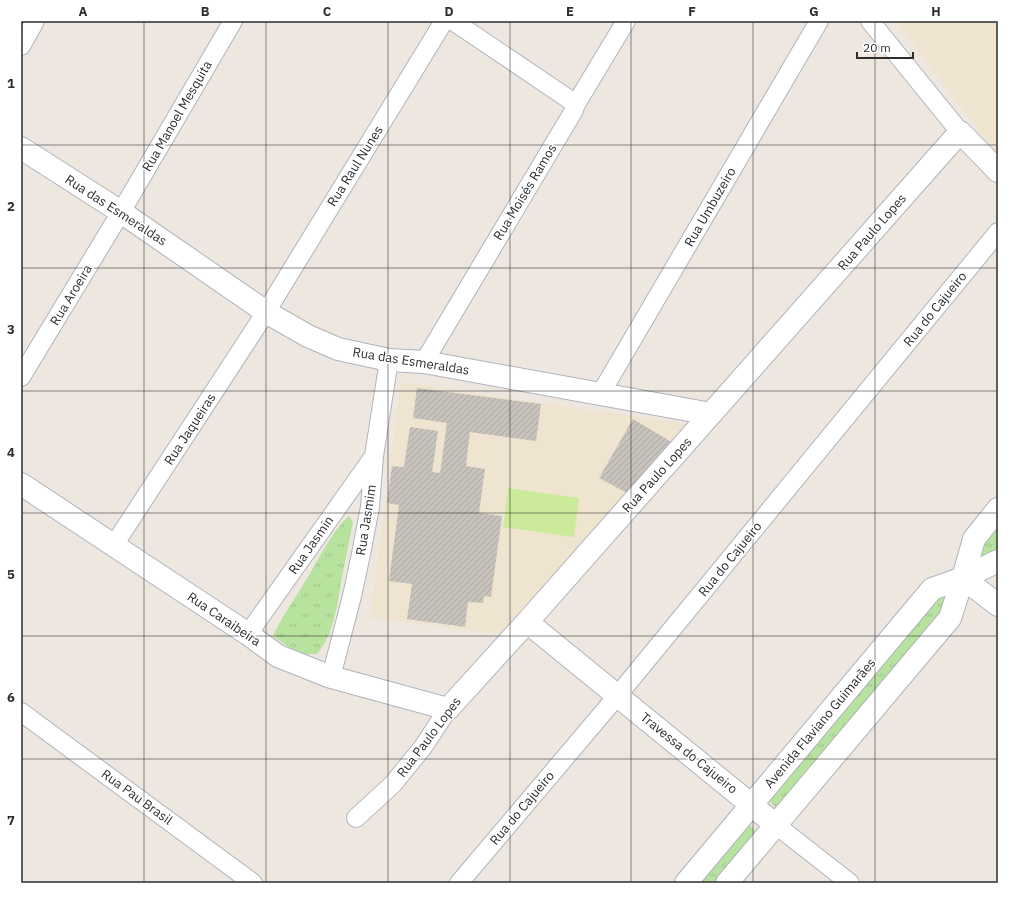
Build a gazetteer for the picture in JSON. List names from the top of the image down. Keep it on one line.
{"streets":{"street":["Rua Manoel Mesquita","Rua Raul Nunes","Rua Moisés Ramos","Rua Umbuzeiro","Rua das Esmeraldas","Rua Paulo Lopes","Rua Aroeira","Rua do Cajueiro","Rua Jaqueiras","Rua Jasmim","Rua Jasmin","Rua Caraibeira","Avenida Flaviano Guimarães","Travessa do Cajueiro","Rua Pau Brasil"]},"crossings":[["Rua Manoel Mesquita","Rua das Esmeraldas"],["Rua Manoel Mesquita","Rua Aroeira"],["Rua Raul Nunes","Rua das Esmeraldas"],["Rua Raul Nunes","Rua Jaqueiras"],["Rua Moisés Ramos","Rua das Esmeraldas"],["Rua Umbuzeiro","Rua das Esmeraldas"],["Rua das Esmeraldas","Rua Paulo Lopes"],["Rua das Esmeraldas","Rua Aroeira"],["Rua das Esmeraldas","Rua Jaqueiras"],["Rua das Esmeraldas","Rua Jasmim"],["Rua Paulo Lopes","Rua Caraibeira"],["Rua Paulo Lopes","Travessa do Cajueiro"],["Rua do Cajueiro","Travessa do Cajueiro"],["Rua Jaqueiras","Rua Caraibeira"],["Rua Jasmim","Rua Jasmin"],["Rua Jasmim","Rua Caraibeira"],["Rua Jasmin","Rua Caraibeira"],["Avenida Flaviano Guimarães","Travessa do Cajueiro"]],"scale_bar":"20 m","grid":{"columns":["A","B","C","D","E","F","G","H"],"rows":["1","2","3","4","5","6","7"]}}
